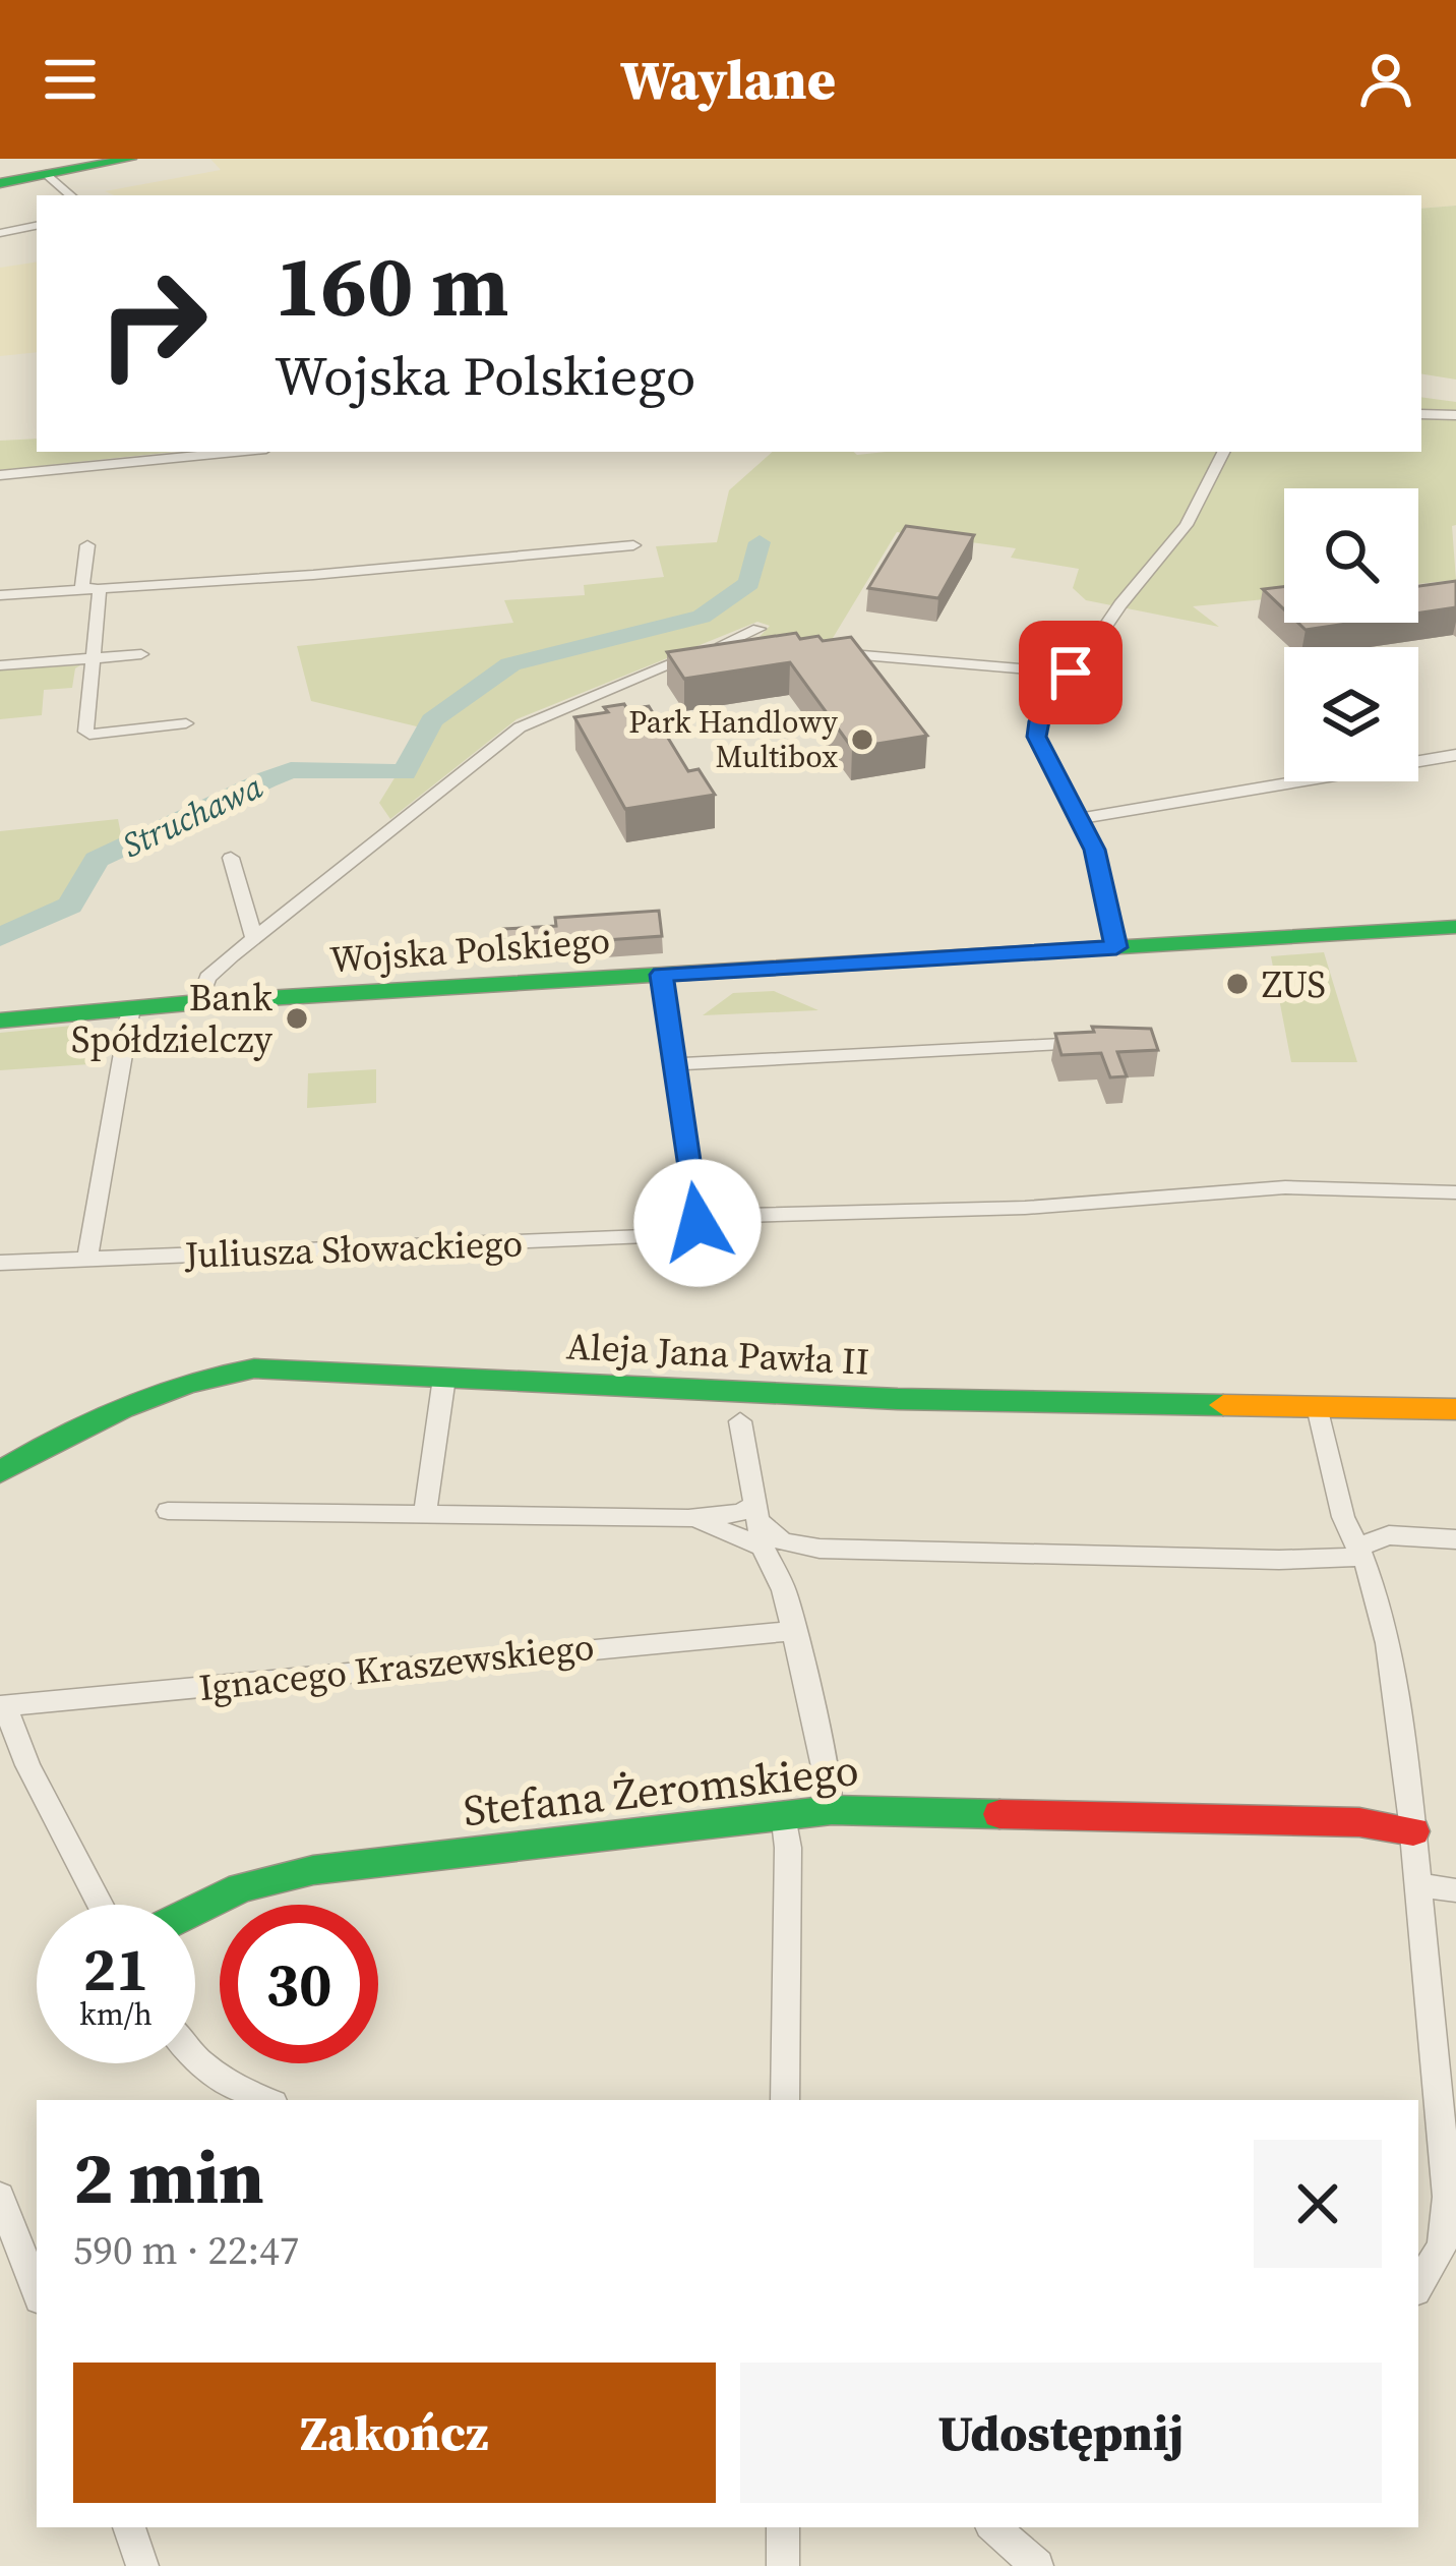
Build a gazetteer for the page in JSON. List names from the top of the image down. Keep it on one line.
{"streets":{"street":["Wojska Polskiego","Juliusza Słowackiego","Aleja Jana Pawła II","Ignacego Kraszewskiego","Stefana Żeromskiego"]},"water":["Struchawa"],"places":["Park Handlowy Multibox","ZUS","Bank Spółdzielczy"],"page":{"header":"Waylane","turn":["160 m","Wojska Polskiego"],"speed":"21 km/h","limit":"30","heading":["2 min","590 m · 22:47"],"buttons":["Zakończ","Udostępnij"]}}
